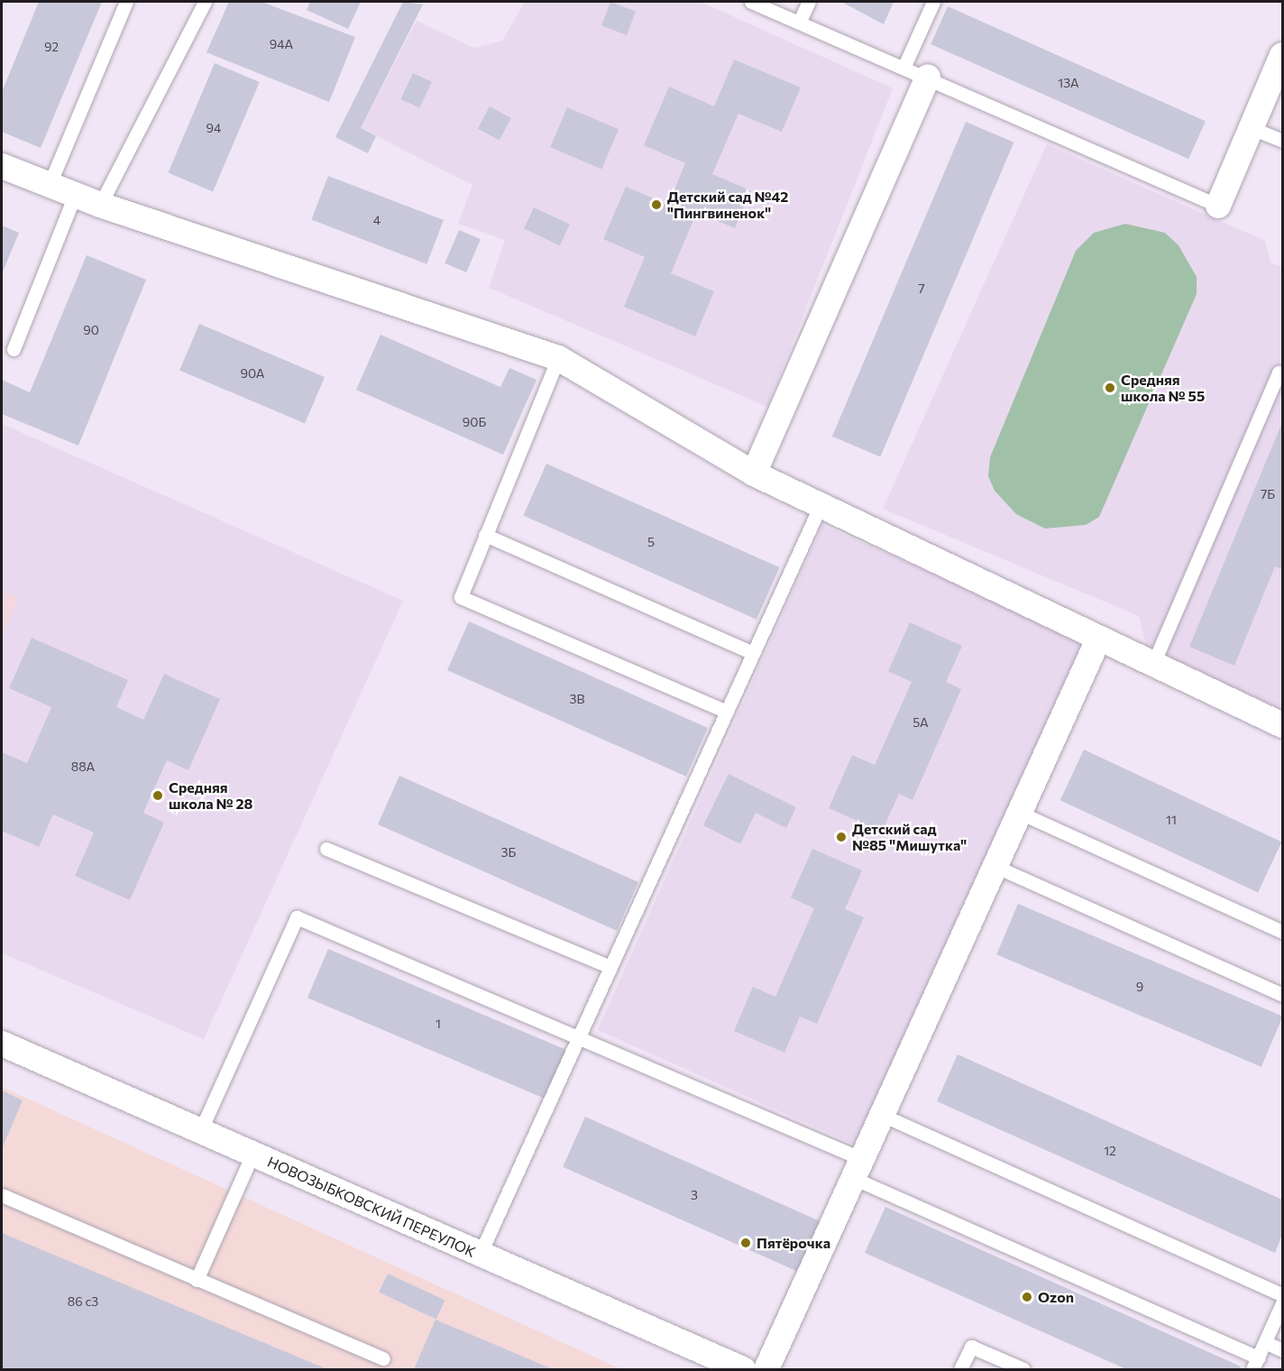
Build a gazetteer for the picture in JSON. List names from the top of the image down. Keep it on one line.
{"streets":{"street":["НОВОЗЫБКОВСКИЙ ПЕРЕУЛОК"]},"places":["Детский сад №42 \"Пингвиненок\"","Средняя школа № 55","Средняя школа № 28","Детский сад №85 \"Мишутка\"","Пятёрочка","Ozon"],"house_numbers":["94А","92","13А","94","4","7","90","90А","90Б","7Б","5","3В","5А","88А","11","3Б","9","1","12","3","86 с3"]}
